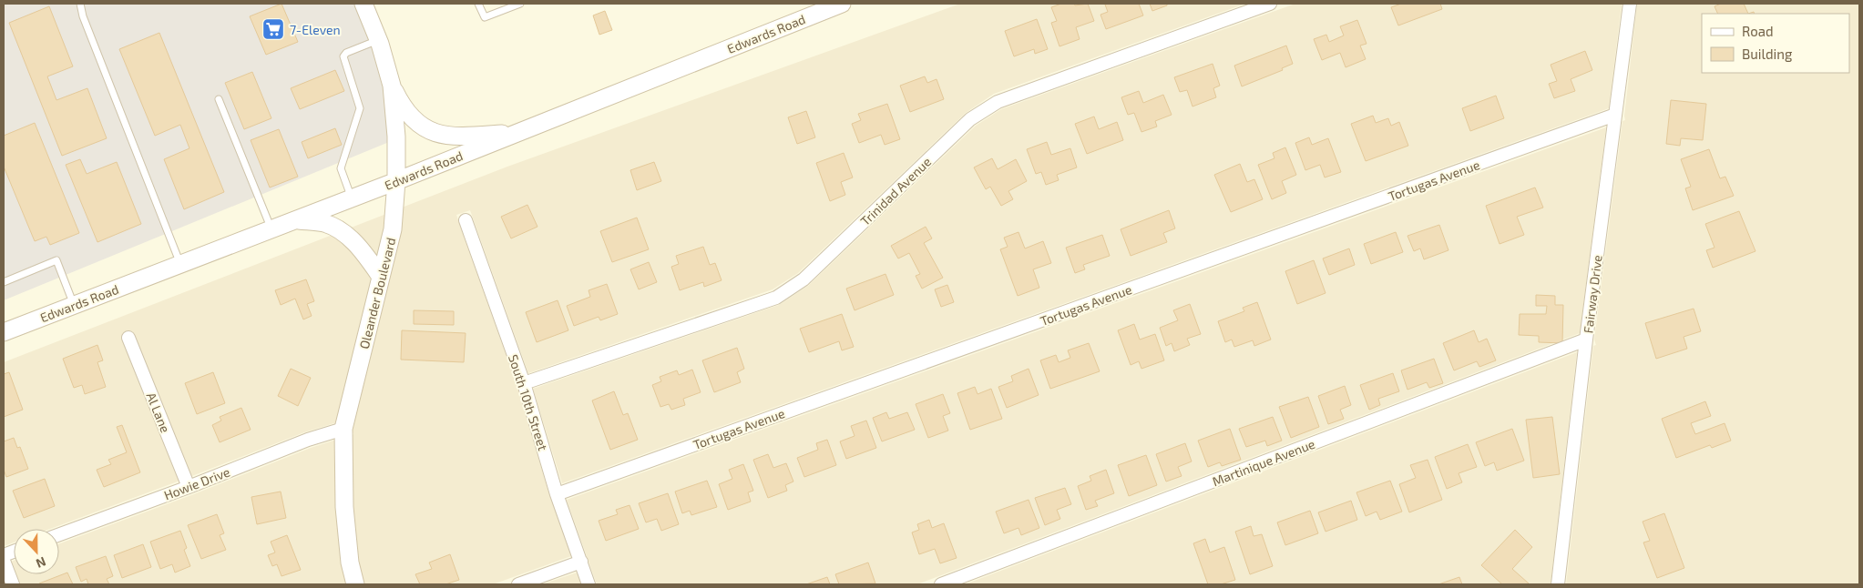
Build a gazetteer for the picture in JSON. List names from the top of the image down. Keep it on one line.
{"streets":{"main road":["Edwards Road","Oleander Boulevard"],"street":["Tortugas Avenue","Trinidad Avenue","Fairway Drive","South 10th Street","Al Lane","Martinique Avenue","Howie Drive"]},"crossings":[["Edwards Road","Oleander Boulevard"],["Tortugas Avenue","Fairway Drive"],["Tortugas Avenue","South 10th Street"],["Trinidad Avenue","South 10th Street"],["Oleander Boulevard","Howie Drive"],["Fairway Drive","Martinique Avenue"],["Al Lane","Howie Drive"]],"places":{"supermarket":["7-Eleven"]},"legend":["Road","Building"],"north":"bottom"}
